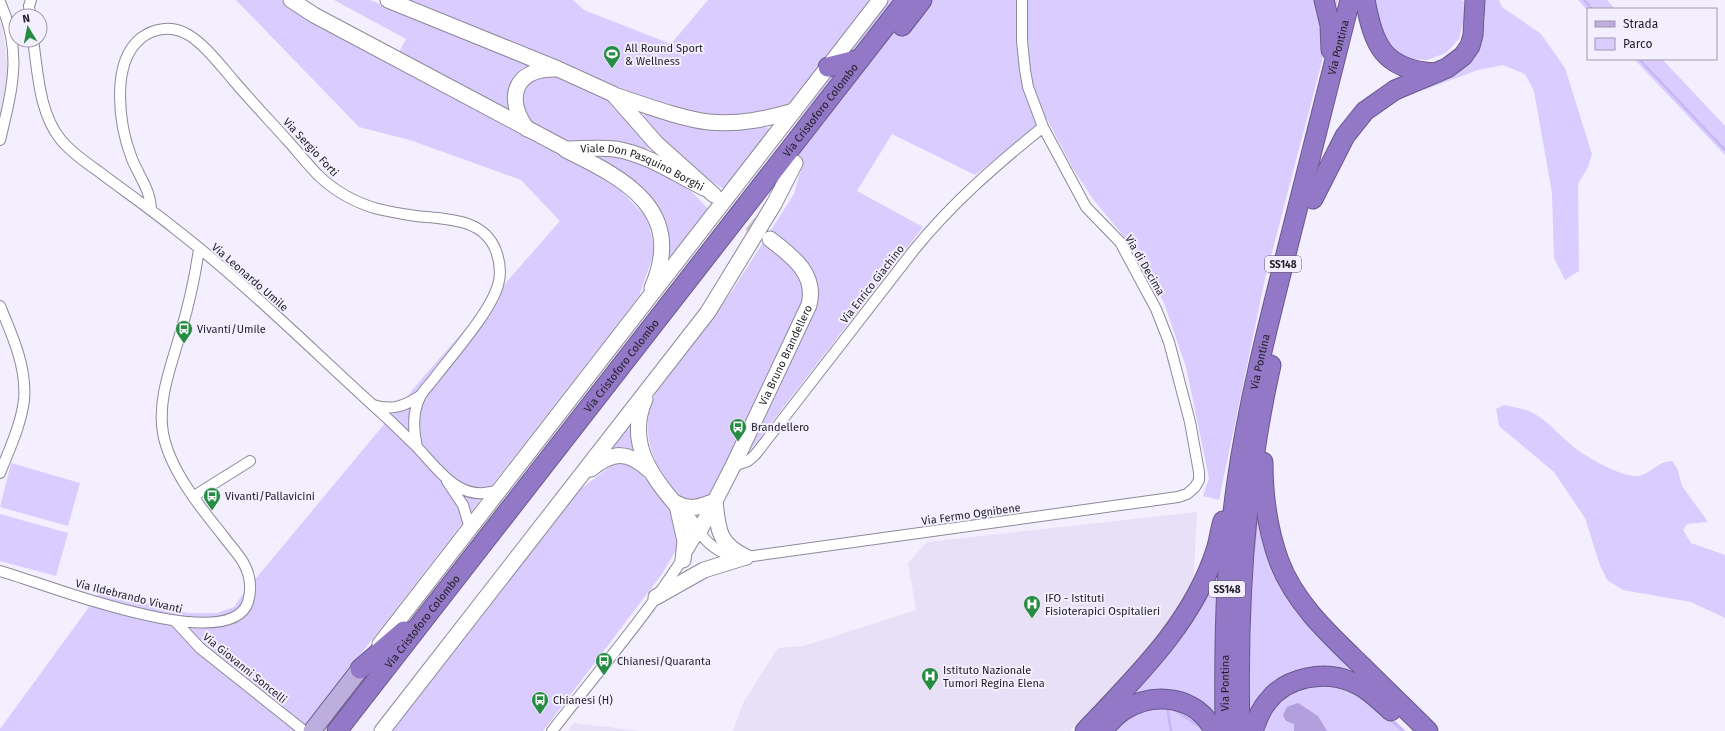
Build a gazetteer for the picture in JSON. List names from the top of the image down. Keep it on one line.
{"streets":{"highway":["Via Pontina","Via Cristoforo Colombo","SS148"],"main road":["Viale Don Pasquino Borghi","Via Bruno Brandellero"],"street":["Via Sergio Forti","Via di Decima","Via Leonardo Umile","Via Enrico Giachino","Via Fermo Ognibene","Via Ildebrando Vivanti","Via Giovanni Soncelli"]},"crossings":[["Via Cristoforo Colombo","Via Leonardo Umile"],["Via Sergio Forti","Via Leonardo Umile"],["Via di Decima","Via Enrico Giachino"],["Via di Decima","Via Fermo Ognibene"],["Via Leonardo Umile","Via Ildebrando Vivanti"],["Via Enrico Giachino","Via Bruno Brandellero"],["Via Bruno Brandellero","Via Fermo Ognibene"],["Via Ildebrando Vivanti","Via Giovanni Soncelli"]],"places":{"sports":["All Round Sport & Wellness"],"bus stop":["Vivanti/Umile","Brandellero","Vivanti/Pallavicini","Chianesi/Quaranta","Chianesi (H)"],"hospital":["IFO - Istituti Fisioterapici Ospitalieri","Istituto Nazionale Tumori Regina Elena"]},"legend":["Strada","Parco"],"north":"top"}
